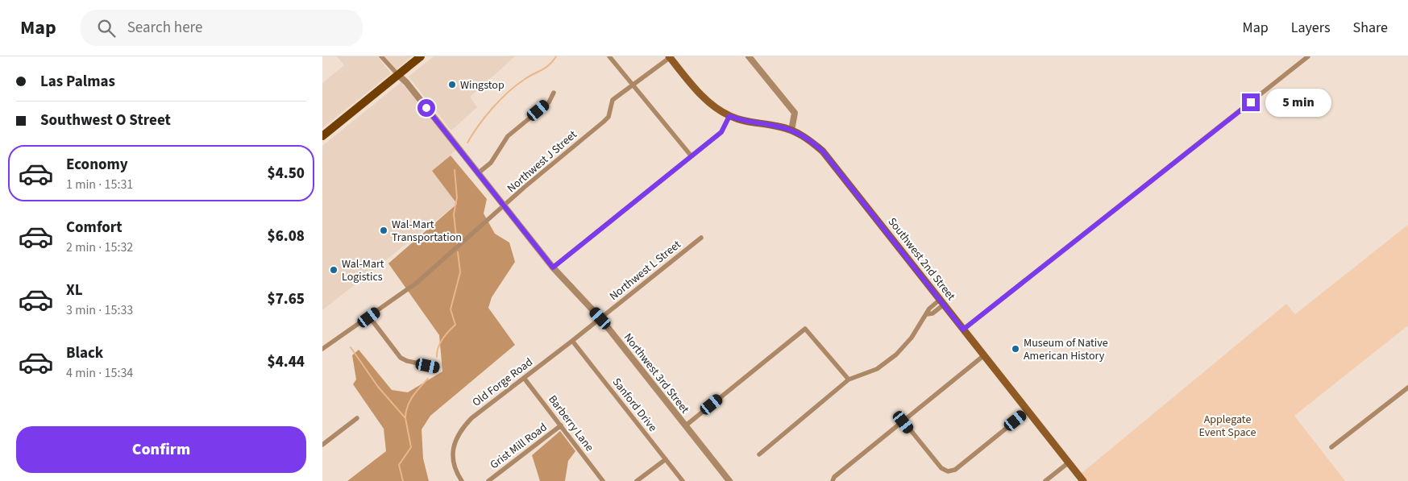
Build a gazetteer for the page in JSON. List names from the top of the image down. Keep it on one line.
{"streets":{"main road":["Southwest 2nd Street"],"street":["Northwest J Street","Northwest L Street","Northwest 3rd Street","Old Forge Road","Sanford Drive","Barberry Lane","Grist Mill Road"]},"crossings":[["Northwest J Street","Southwest 2nd Street"],["Northwest J Street","Northwest 3rd Street"],["Northwest L Street","Northwest 3rd Street"],["Northwest L Street","Old Forge Road"],["Northwest 3rd Street","Old Forge Road"],["Old Forge Road","Sanford Drive"],["Old Forge Road","Barberry Lane"],["Barberry Lane","Grist Mill Road"]],"parks":["Applegate Event Space"],"places":["Wingstop","Wal-Mart Transportation","Wal-Mart Logistics","Museum of Native American History"],"page":{"header":"Map","search":"Search here","nav":["Map","Layers","Share"],"banner":["Las Palmas","Southwest O Street"],"bubble":"5 min","list":[{"name":"Economy","note":"1 min · 15:31","value":"$4.50"},{"name":"Comfort","note":"2 min · 15:32","value":"$6.08"},{"name":"XL","note":"3 min · 15:33","value":"$7.65"},{"name":"Black","note":"4 min · 15:34","value":"$4.44"}],"buttons":"Confirm"}}
